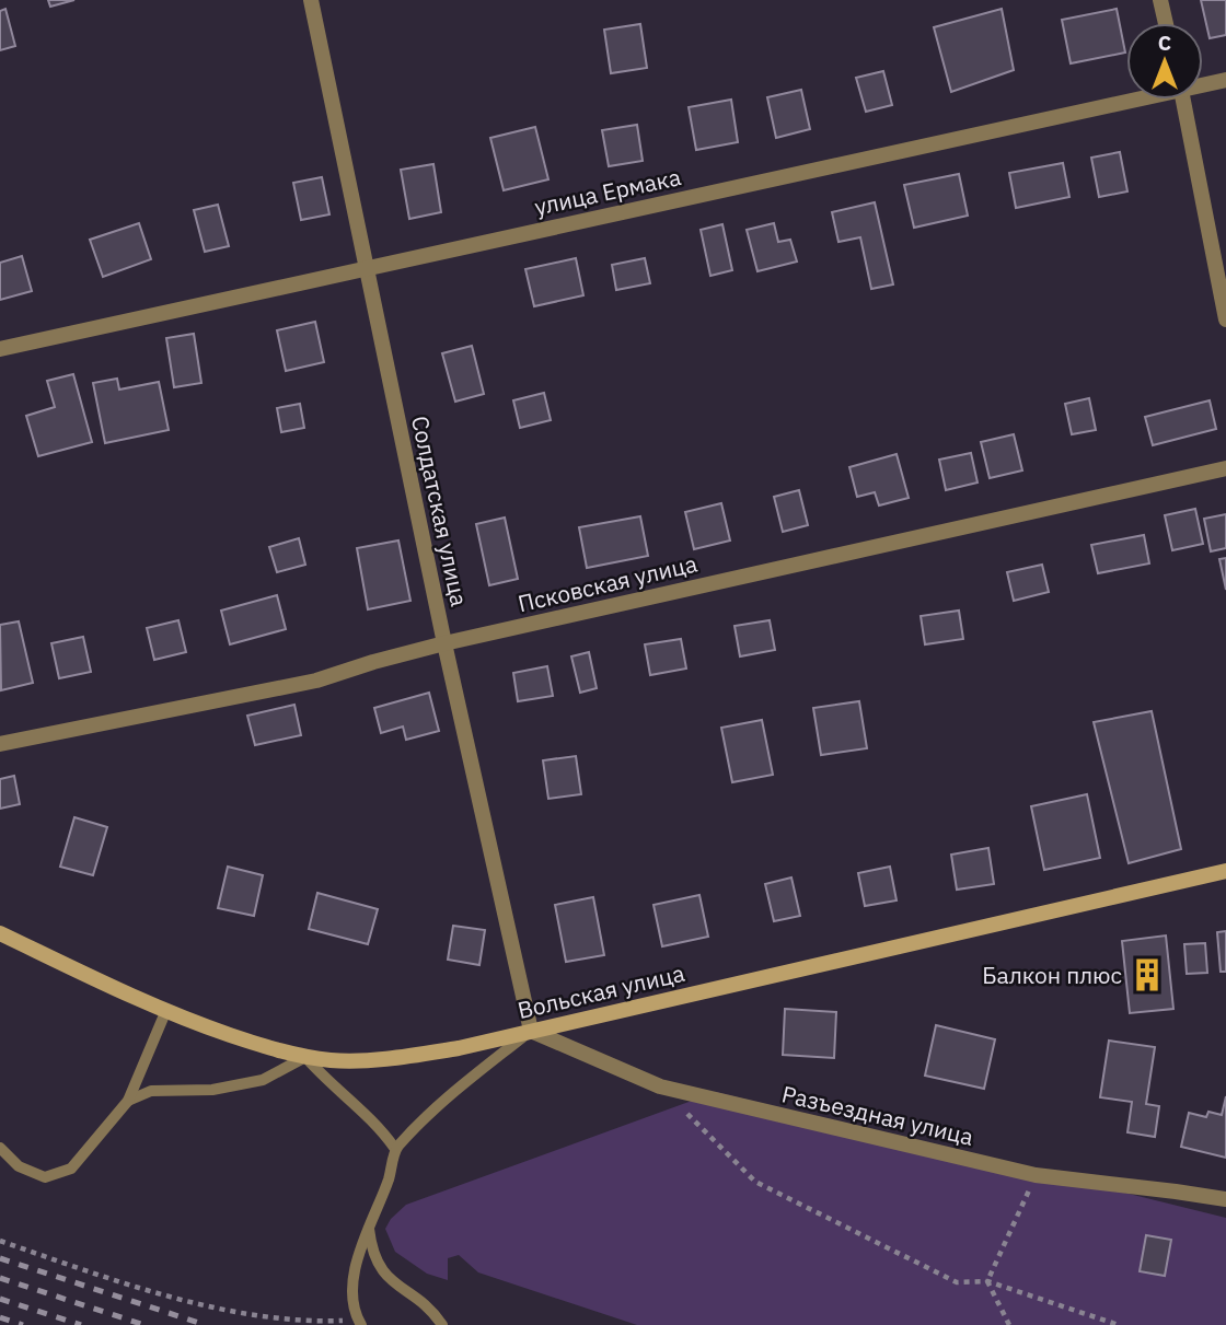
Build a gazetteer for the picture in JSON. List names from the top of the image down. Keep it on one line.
{"streets":{"street":["улица Ермака","Солдатская улица","Псковская улица","Вольская улица","Разъездная улица"]},"crossings":[["улица Ермака","Солдатская улица"],["Солдатская улица","Псковская улица"],["Солдатская улица","Вольская улица"],["Солдатская улица","Разъездная улица"],["Вольская улица","Разъездная улица"]],"places":{"building":["Балкон плюс"]},"north":"top"}
